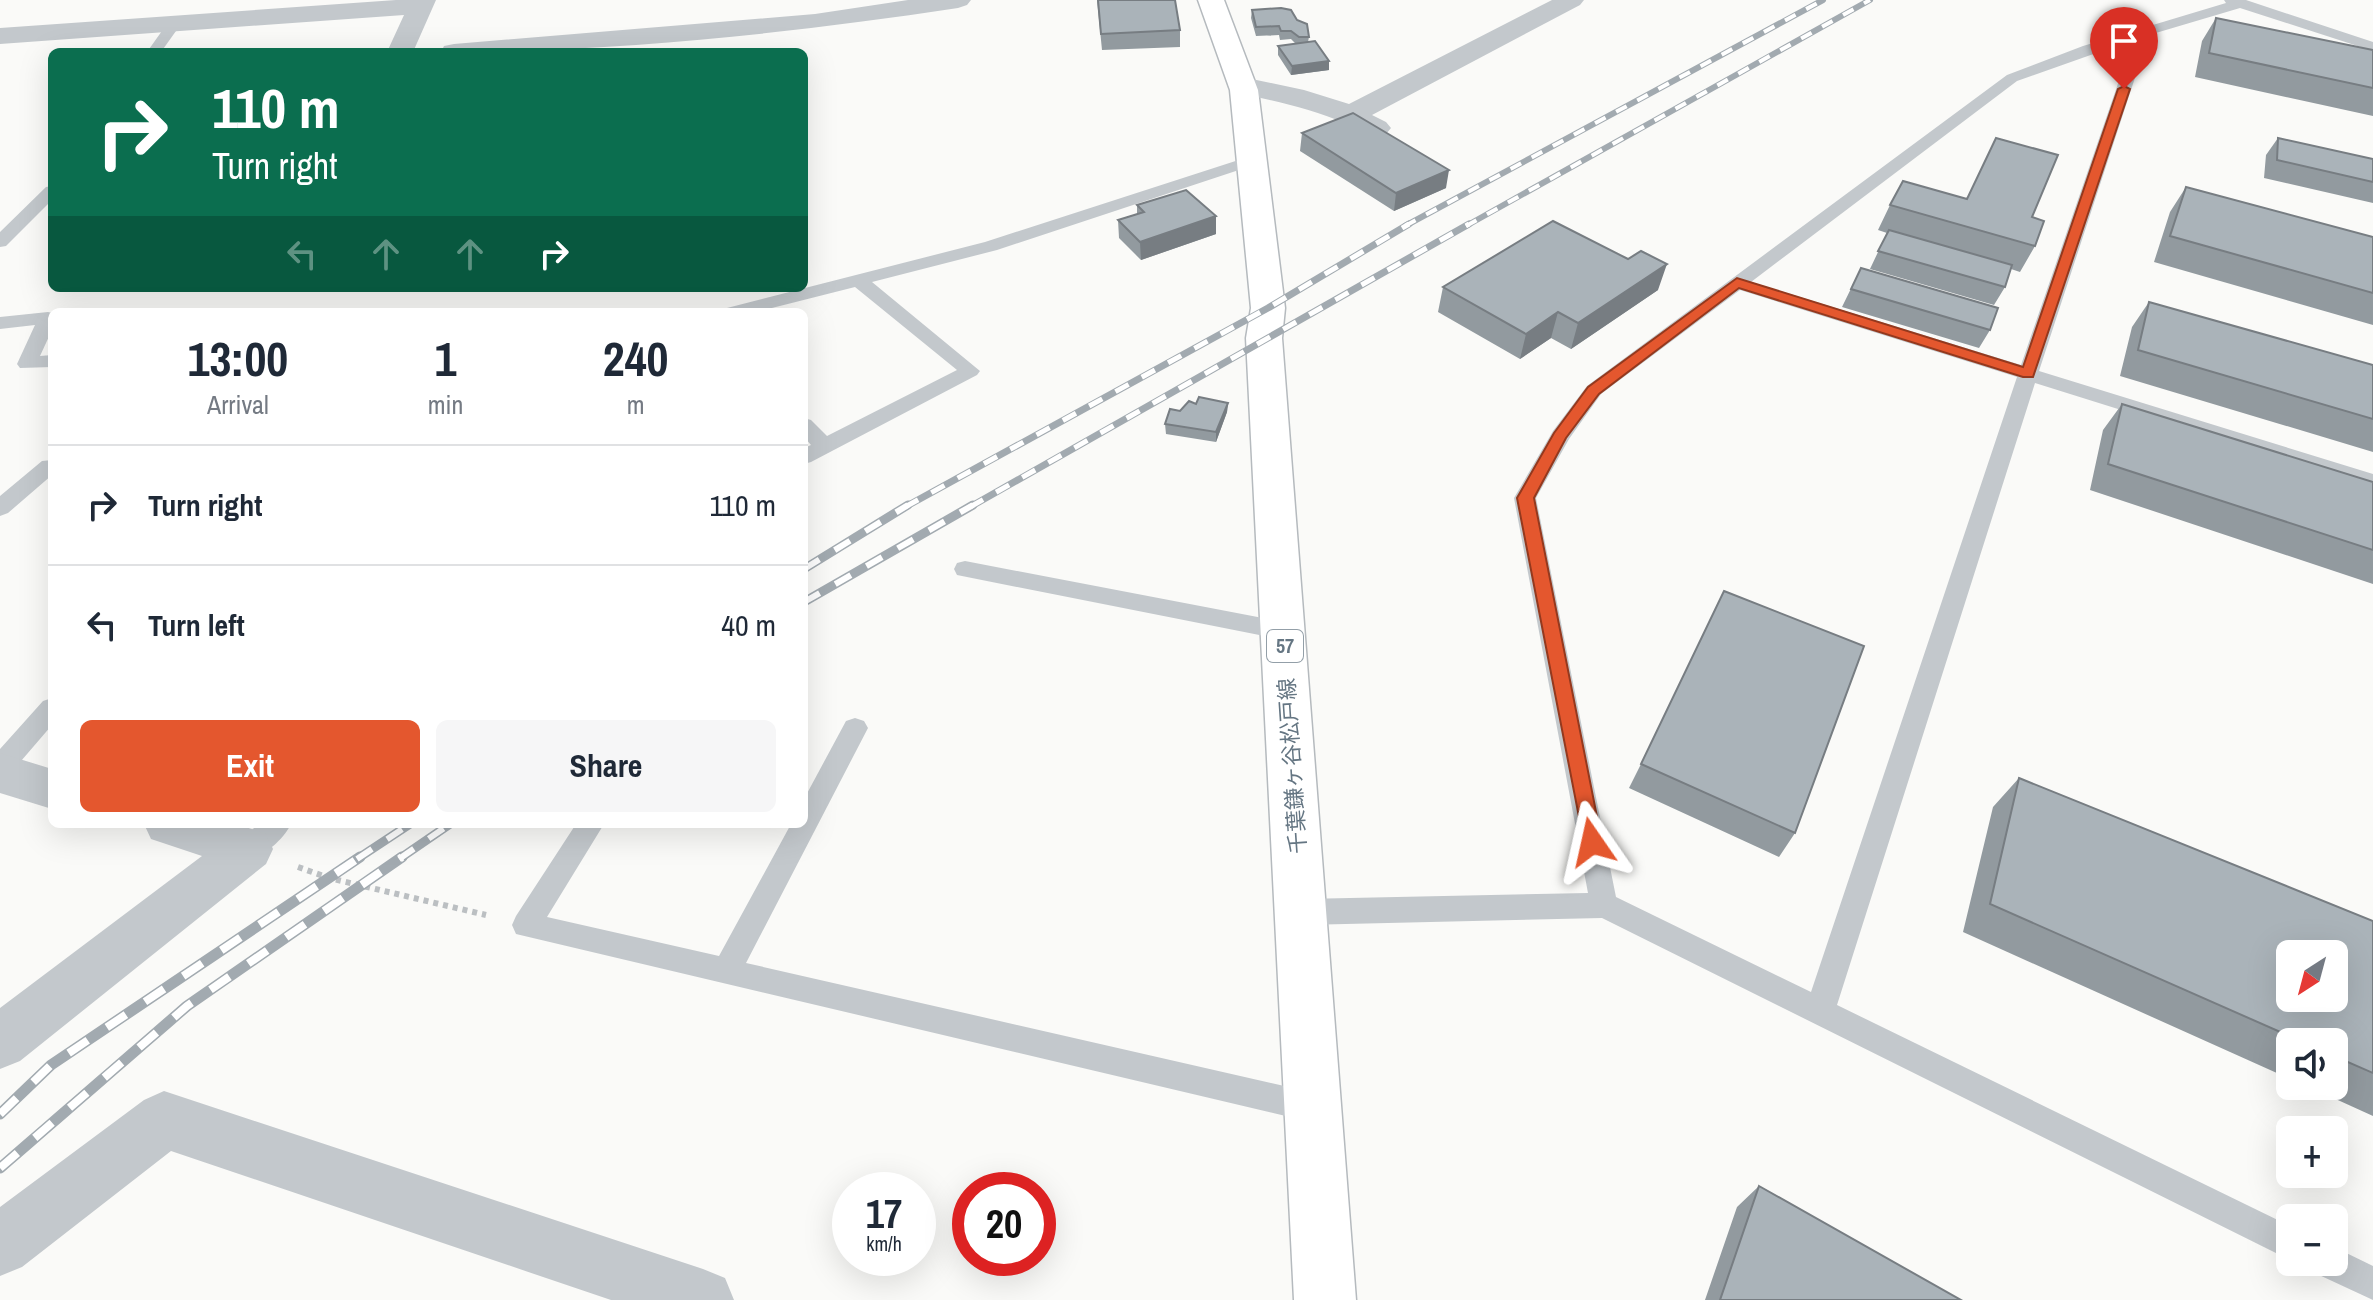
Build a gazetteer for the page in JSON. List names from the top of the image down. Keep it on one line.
{"streets":{"main road":["57","千葉鎌ヶ谷松戸線"]},"north":"bottom left","page":{"turn":["110 m","Turn right"],"eta":["13:00","Arrival","1","min","240","m"],"list":[{"name":"Turn right","value":"110 m"},{"name":"Turn left","value":"40 m"}],"buttons":["Exit","Share"],"map_buttons":["+","−"],"speed":"17 km/h","limit":"20"}}
